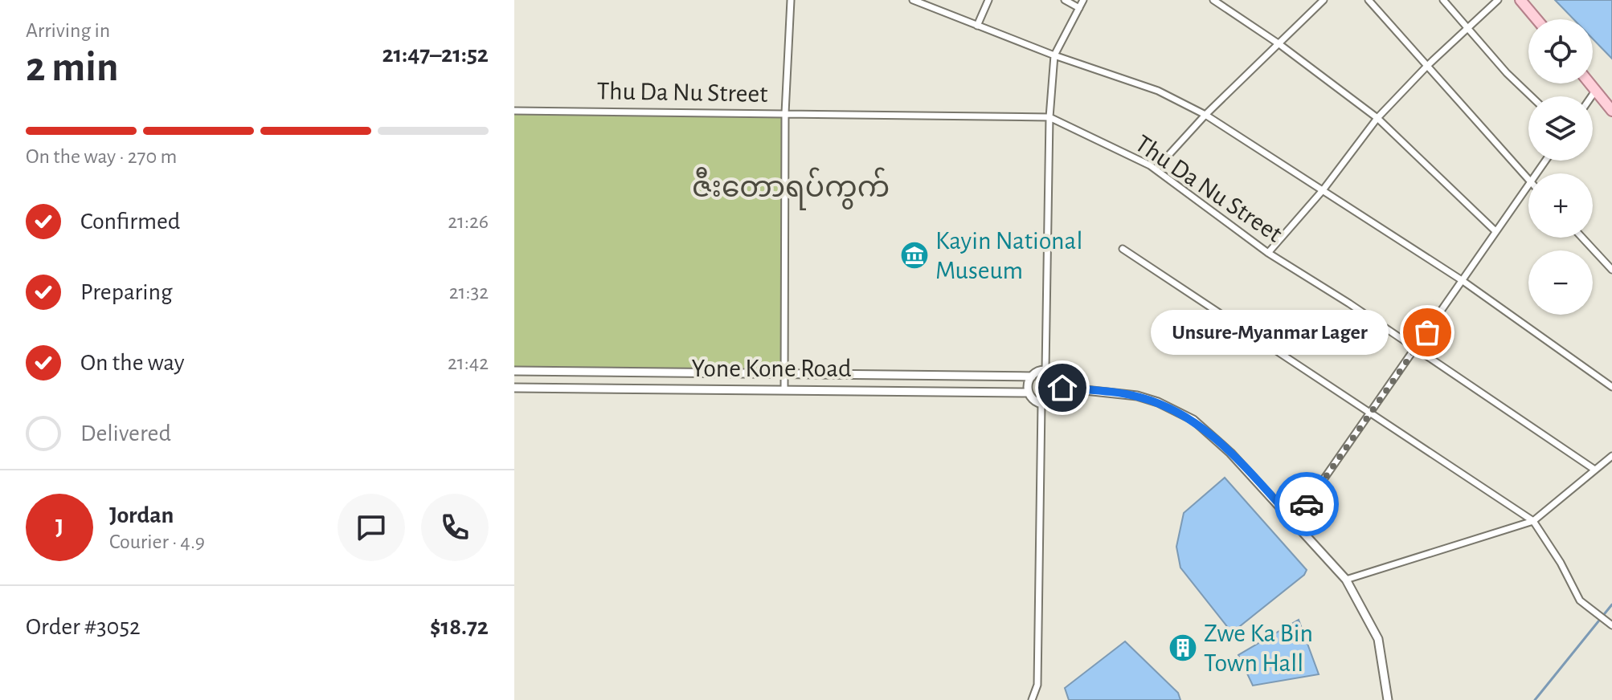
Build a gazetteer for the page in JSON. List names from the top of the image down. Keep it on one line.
{"streets":{"street":["Thu Da Nu Street","Yone Kone Road"]},"districts":["ဇီးတောရပ်ကွက်"],"places":{"museum":["Kayin National Museum"],"other":["Unsure-Myanmar Lager"],"building":["Zwe Ka Bin Town Hall"]},"page":{"heading":["2 min","Arriving in","21:47–21:52"],"panel":["Jordan","Courier · 4.9","Order #3052","$18.72"],"map_buttons":["+","−"],"bar":"On the way · 270 m","list":[["Confirmed","21:26"],["Preparing","21:32"],["On the way","21:42"],"Delivered"],"bubble":"Unsure-Myanmar Lager","round":"J"}}
